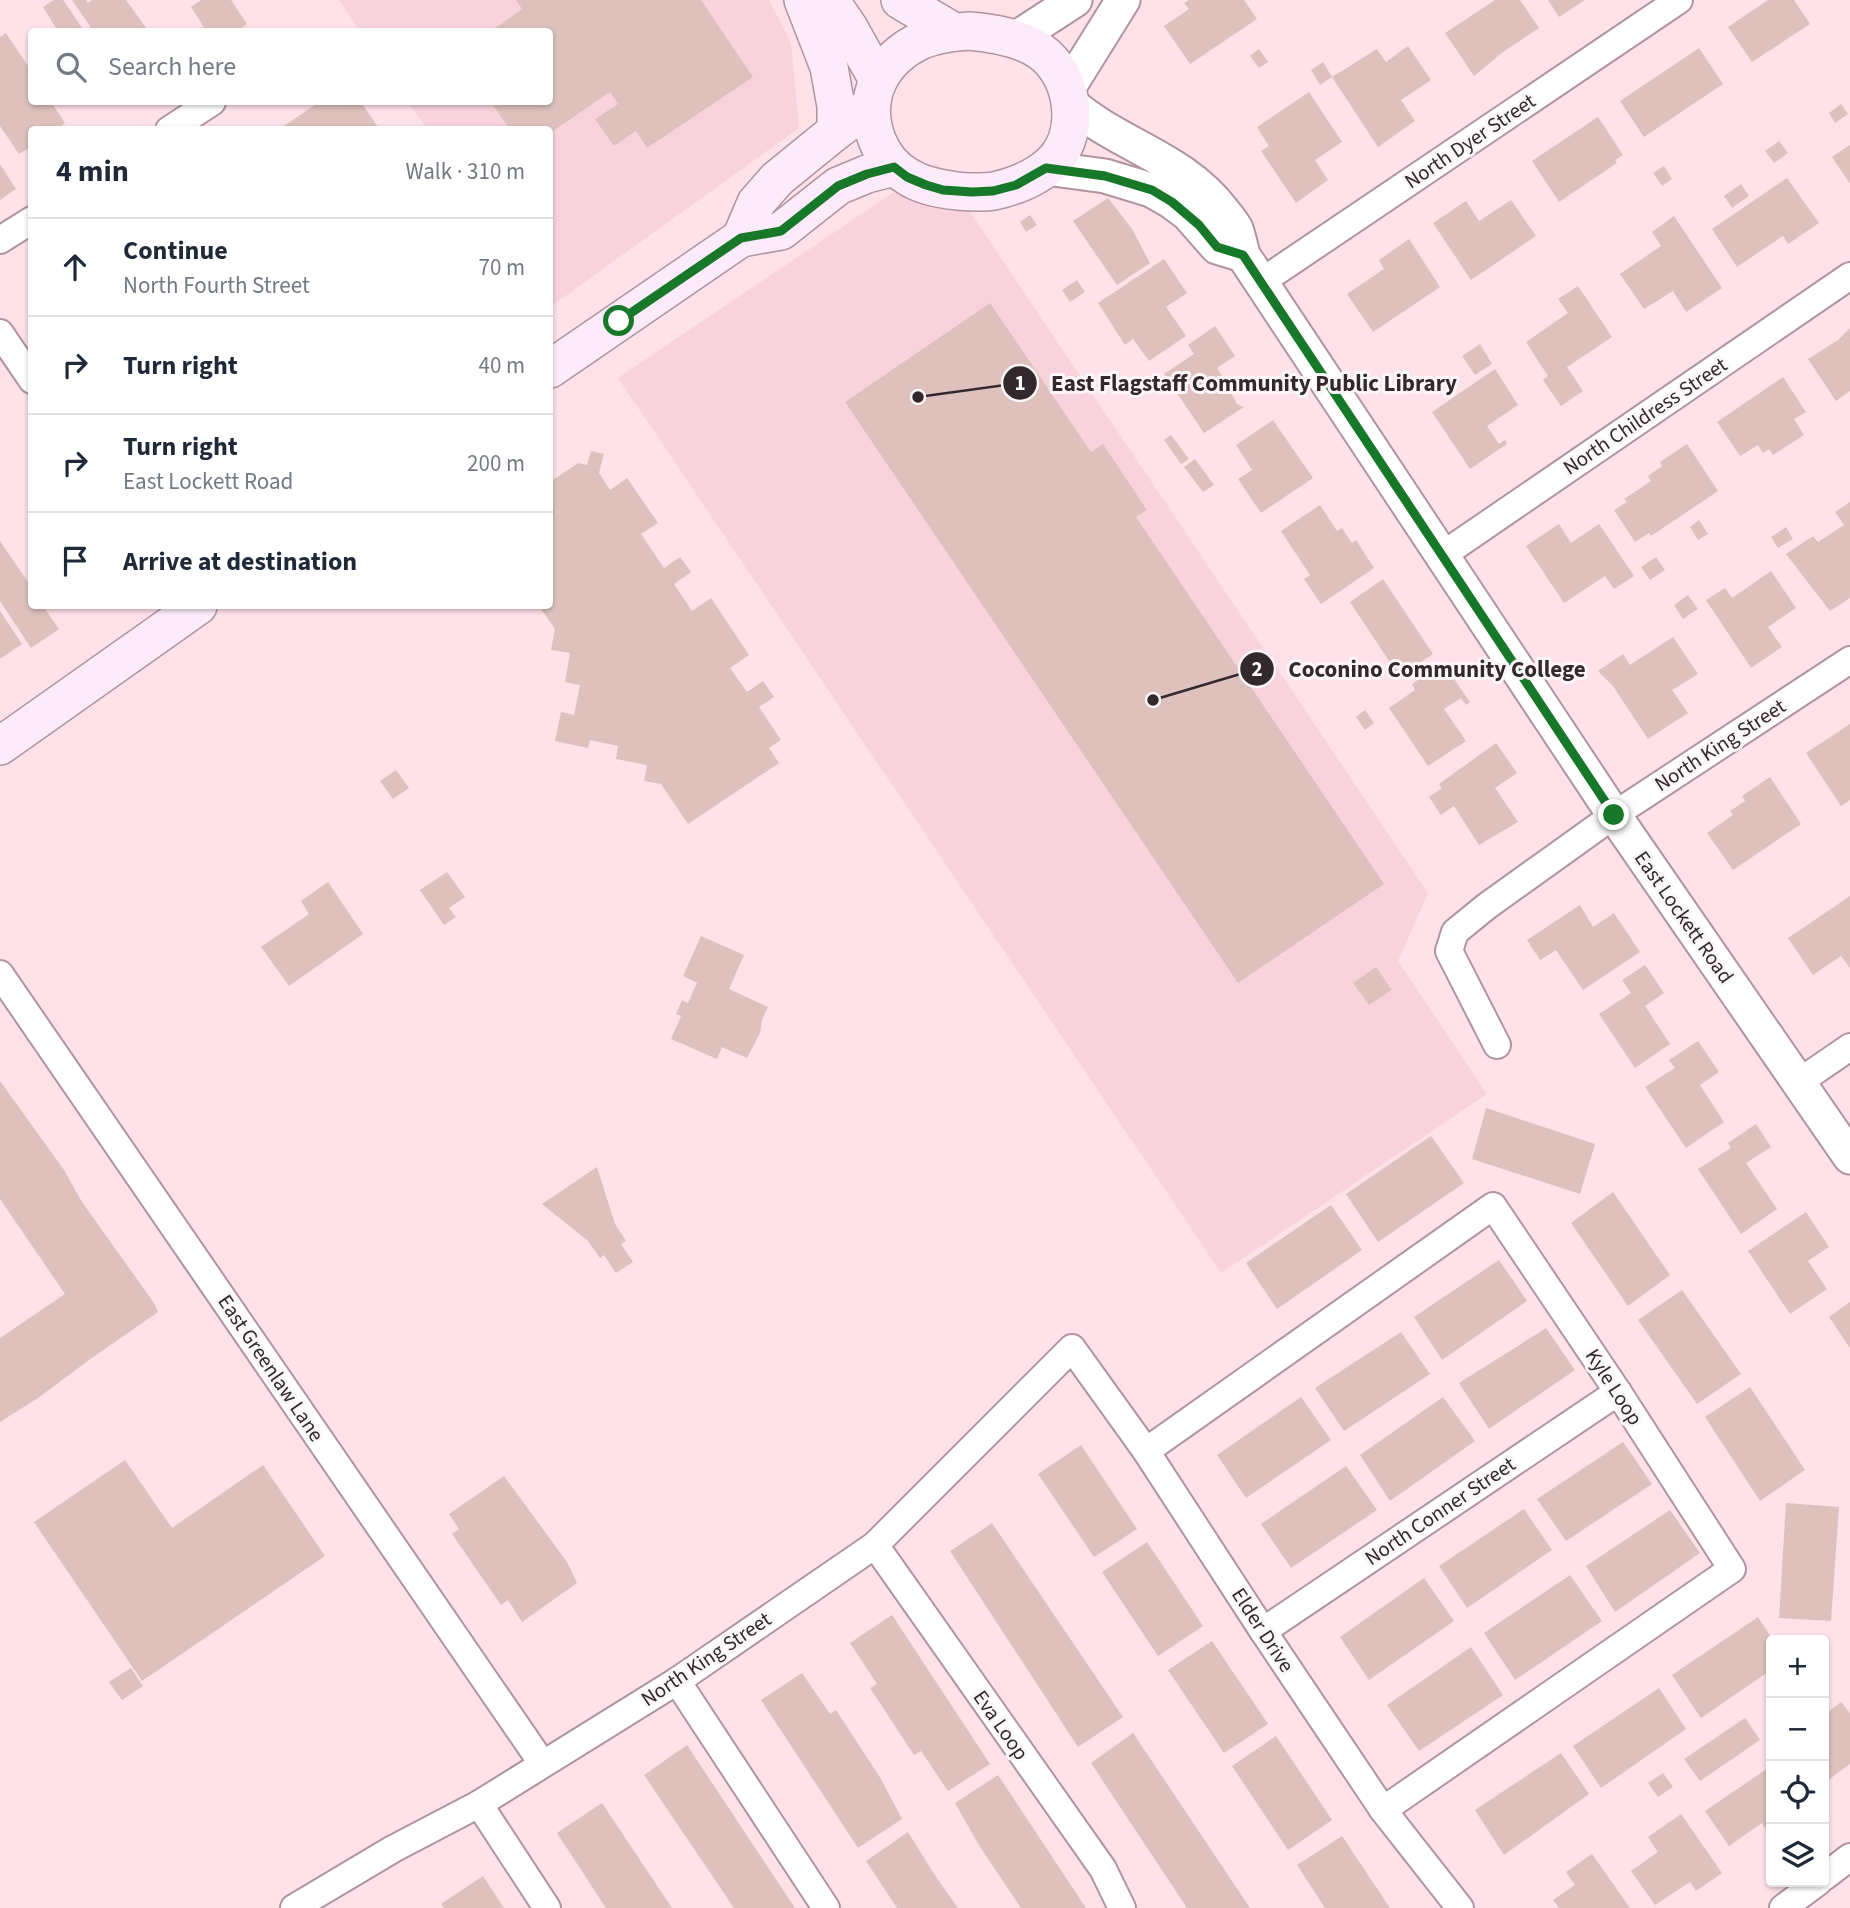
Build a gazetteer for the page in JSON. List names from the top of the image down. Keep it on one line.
{"streets":{"street":["North Dyer Street","North Childress Street","North King Street","East Lockett Road","East Greenlaw Lane","Kyle Loop","North Conner Street","Elder Drive","Eva Loop"]},"crossings":[["North Dyer Street","East Lockett Road"],["North Childress Street","East Lockett Road"],["North King Street","East Lockett Road"],["North King Street","East Greenlaw Lane"],["North King Street","Elder Drive"],["North King Street","Eva Loop"],["Kyle Loop","North Conner Street"],["Kyle Loop","Elder Drive"],["North Conner Street","Elder Drive"]],"places":["East Flagstaff Community Public Library","Coconino Community College"],"page":{"search":"Search here","heading":["4 min","Walk · 310 m"],"list":[["Continue","North Fourth Street","70 m"],["Turn right","40 m"],["Turn right","East Lockett Road","200 m"],"Arrive at destination"],"map_buttons":["+","−"]}}
